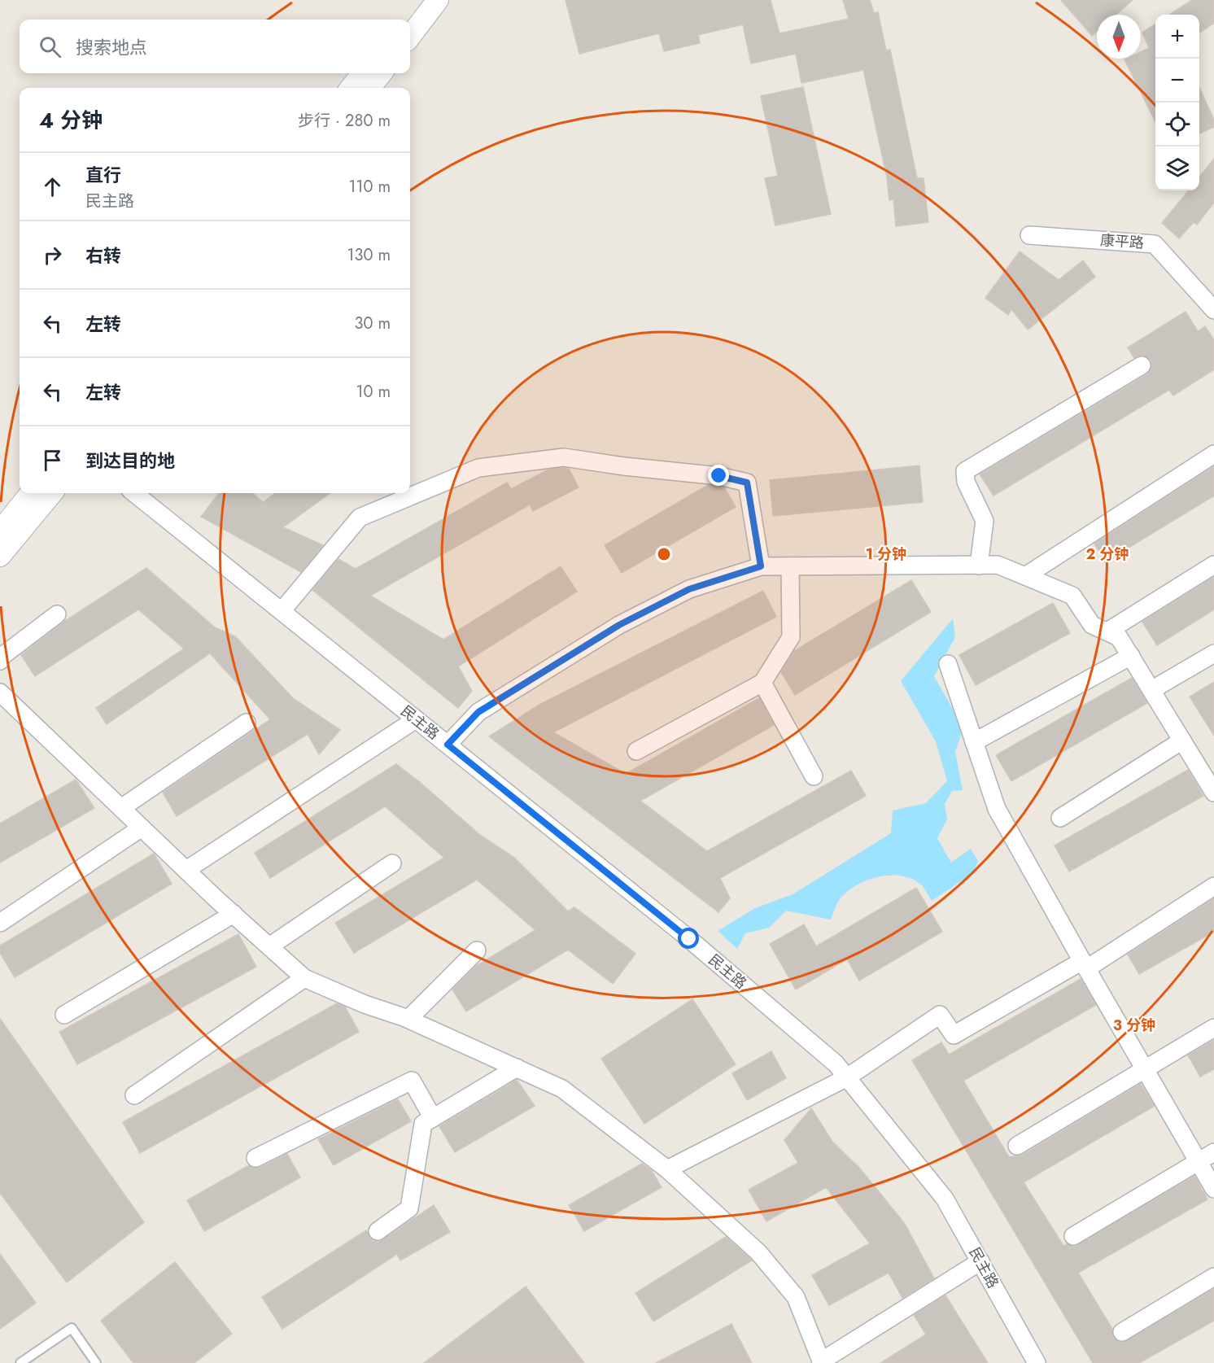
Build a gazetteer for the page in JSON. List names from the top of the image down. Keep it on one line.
{"streets":{"street":["康平路","民主路"]},"north":"bottom","page":{"map_buttons":["+","−"],"search":"搜索地点","heading":["4 分钟","步行 · 280 m"],"list":[["直行","民主路","110 m"],["右转","130 m"],["左转","30 m"],["左转","10 m"],"到达目的地"]},"rings":["1 分钟","2 分钟","3 分钟"]}
